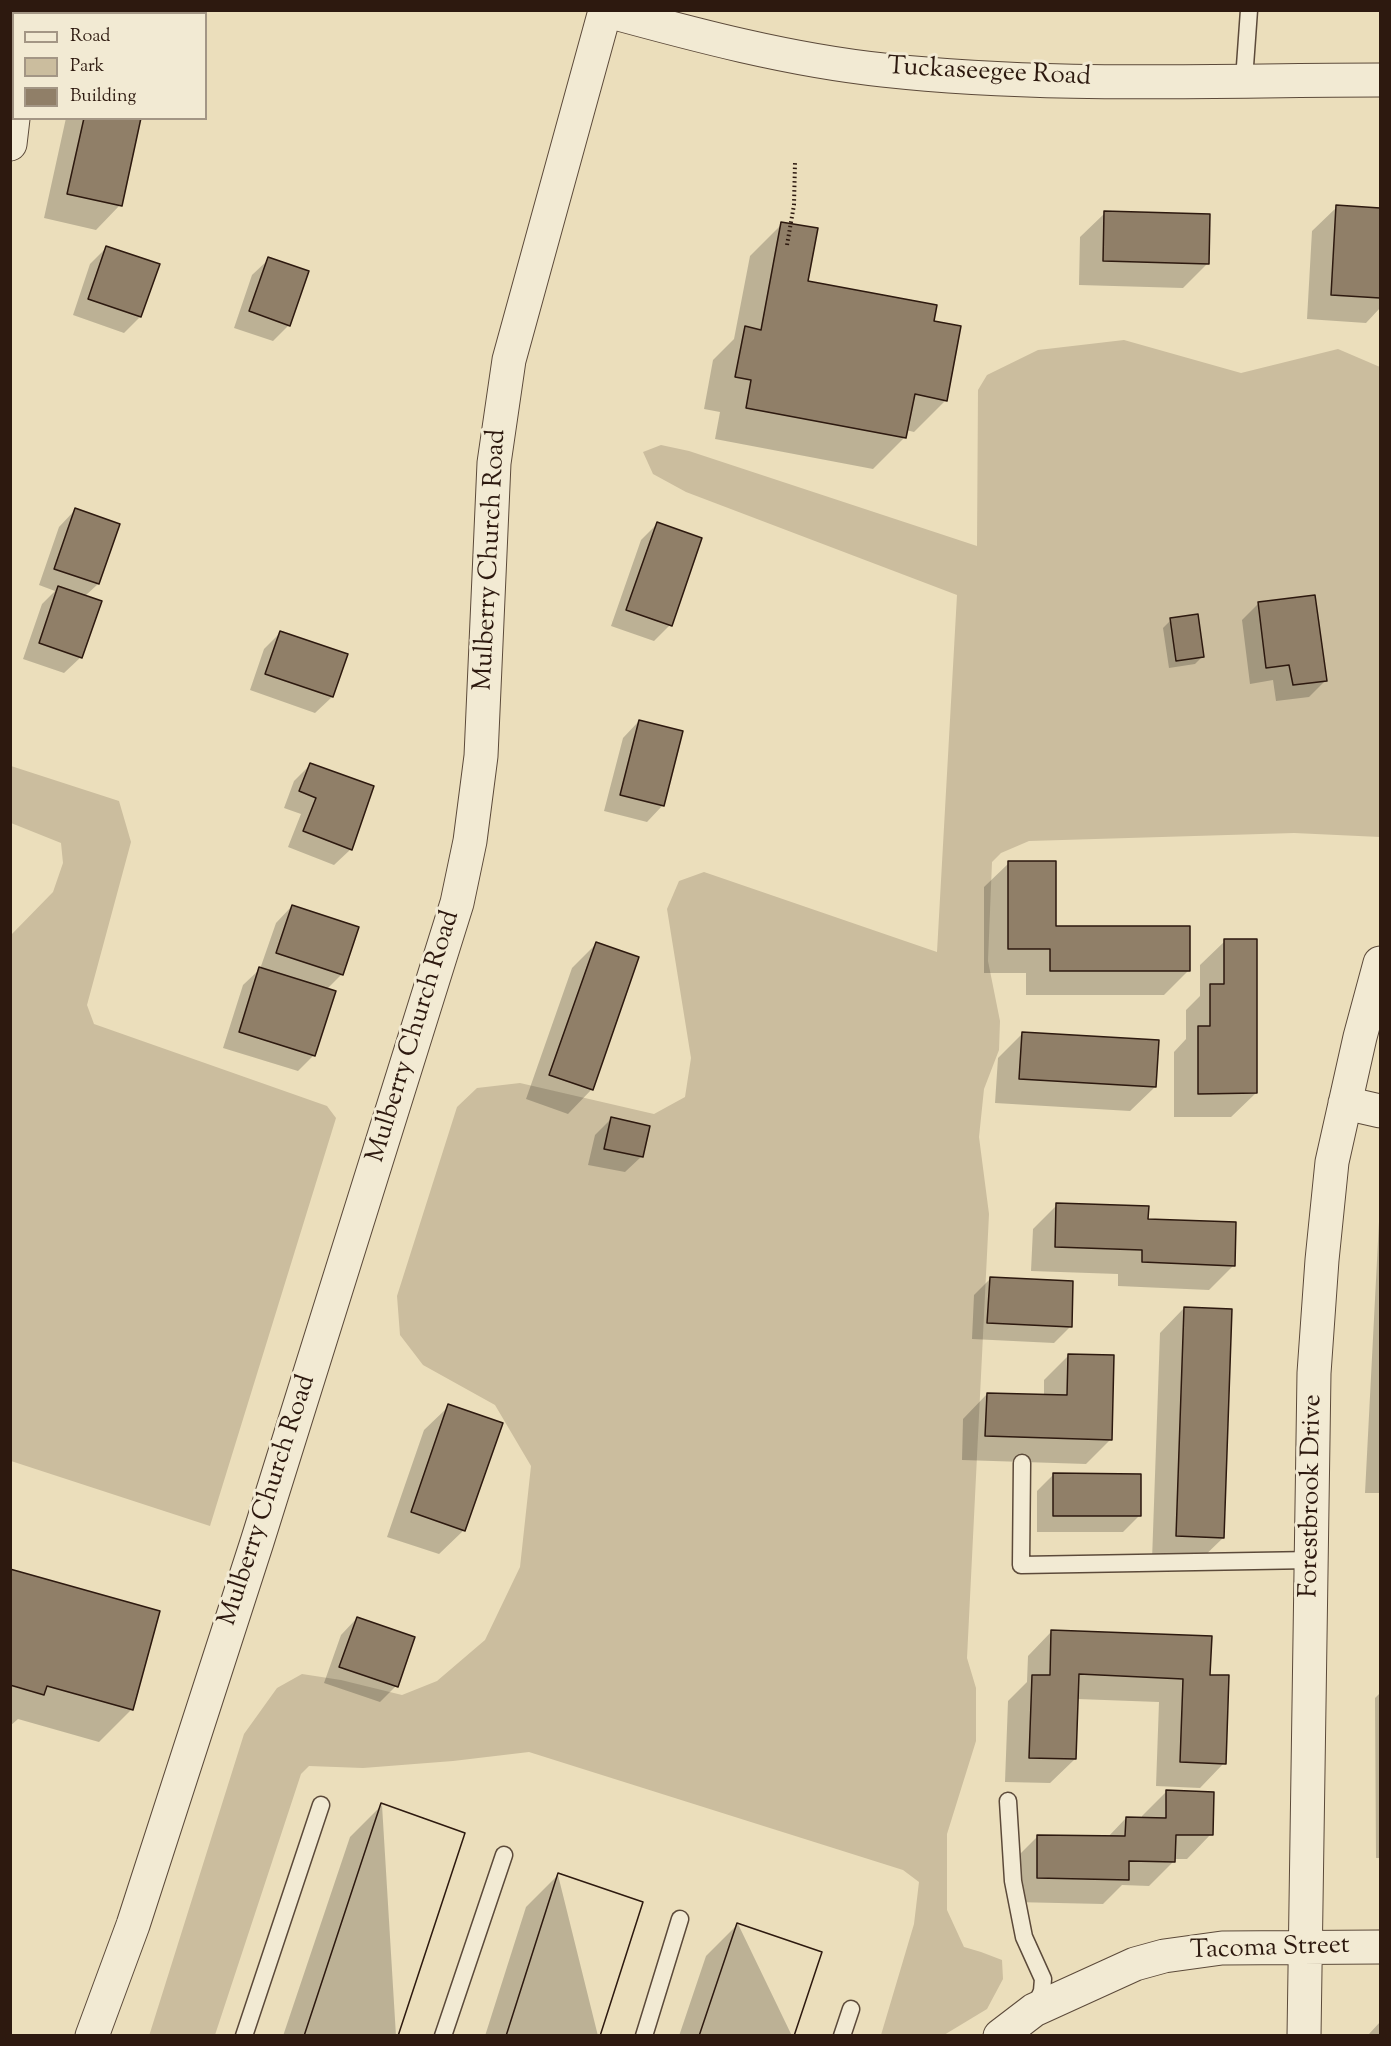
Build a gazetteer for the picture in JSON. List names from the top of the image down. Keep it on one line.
{"streets":{"street":["Tuckaseegee Road","Mulberry Church Road","Forestbrook Drive","Tacoma Street"]},"crossings":[["Tuckaseegee Road","Mulberry Church Road"],["Forestbrook Drive","Tacoma Street"]],"legend":["Road","Park","Building"]}
